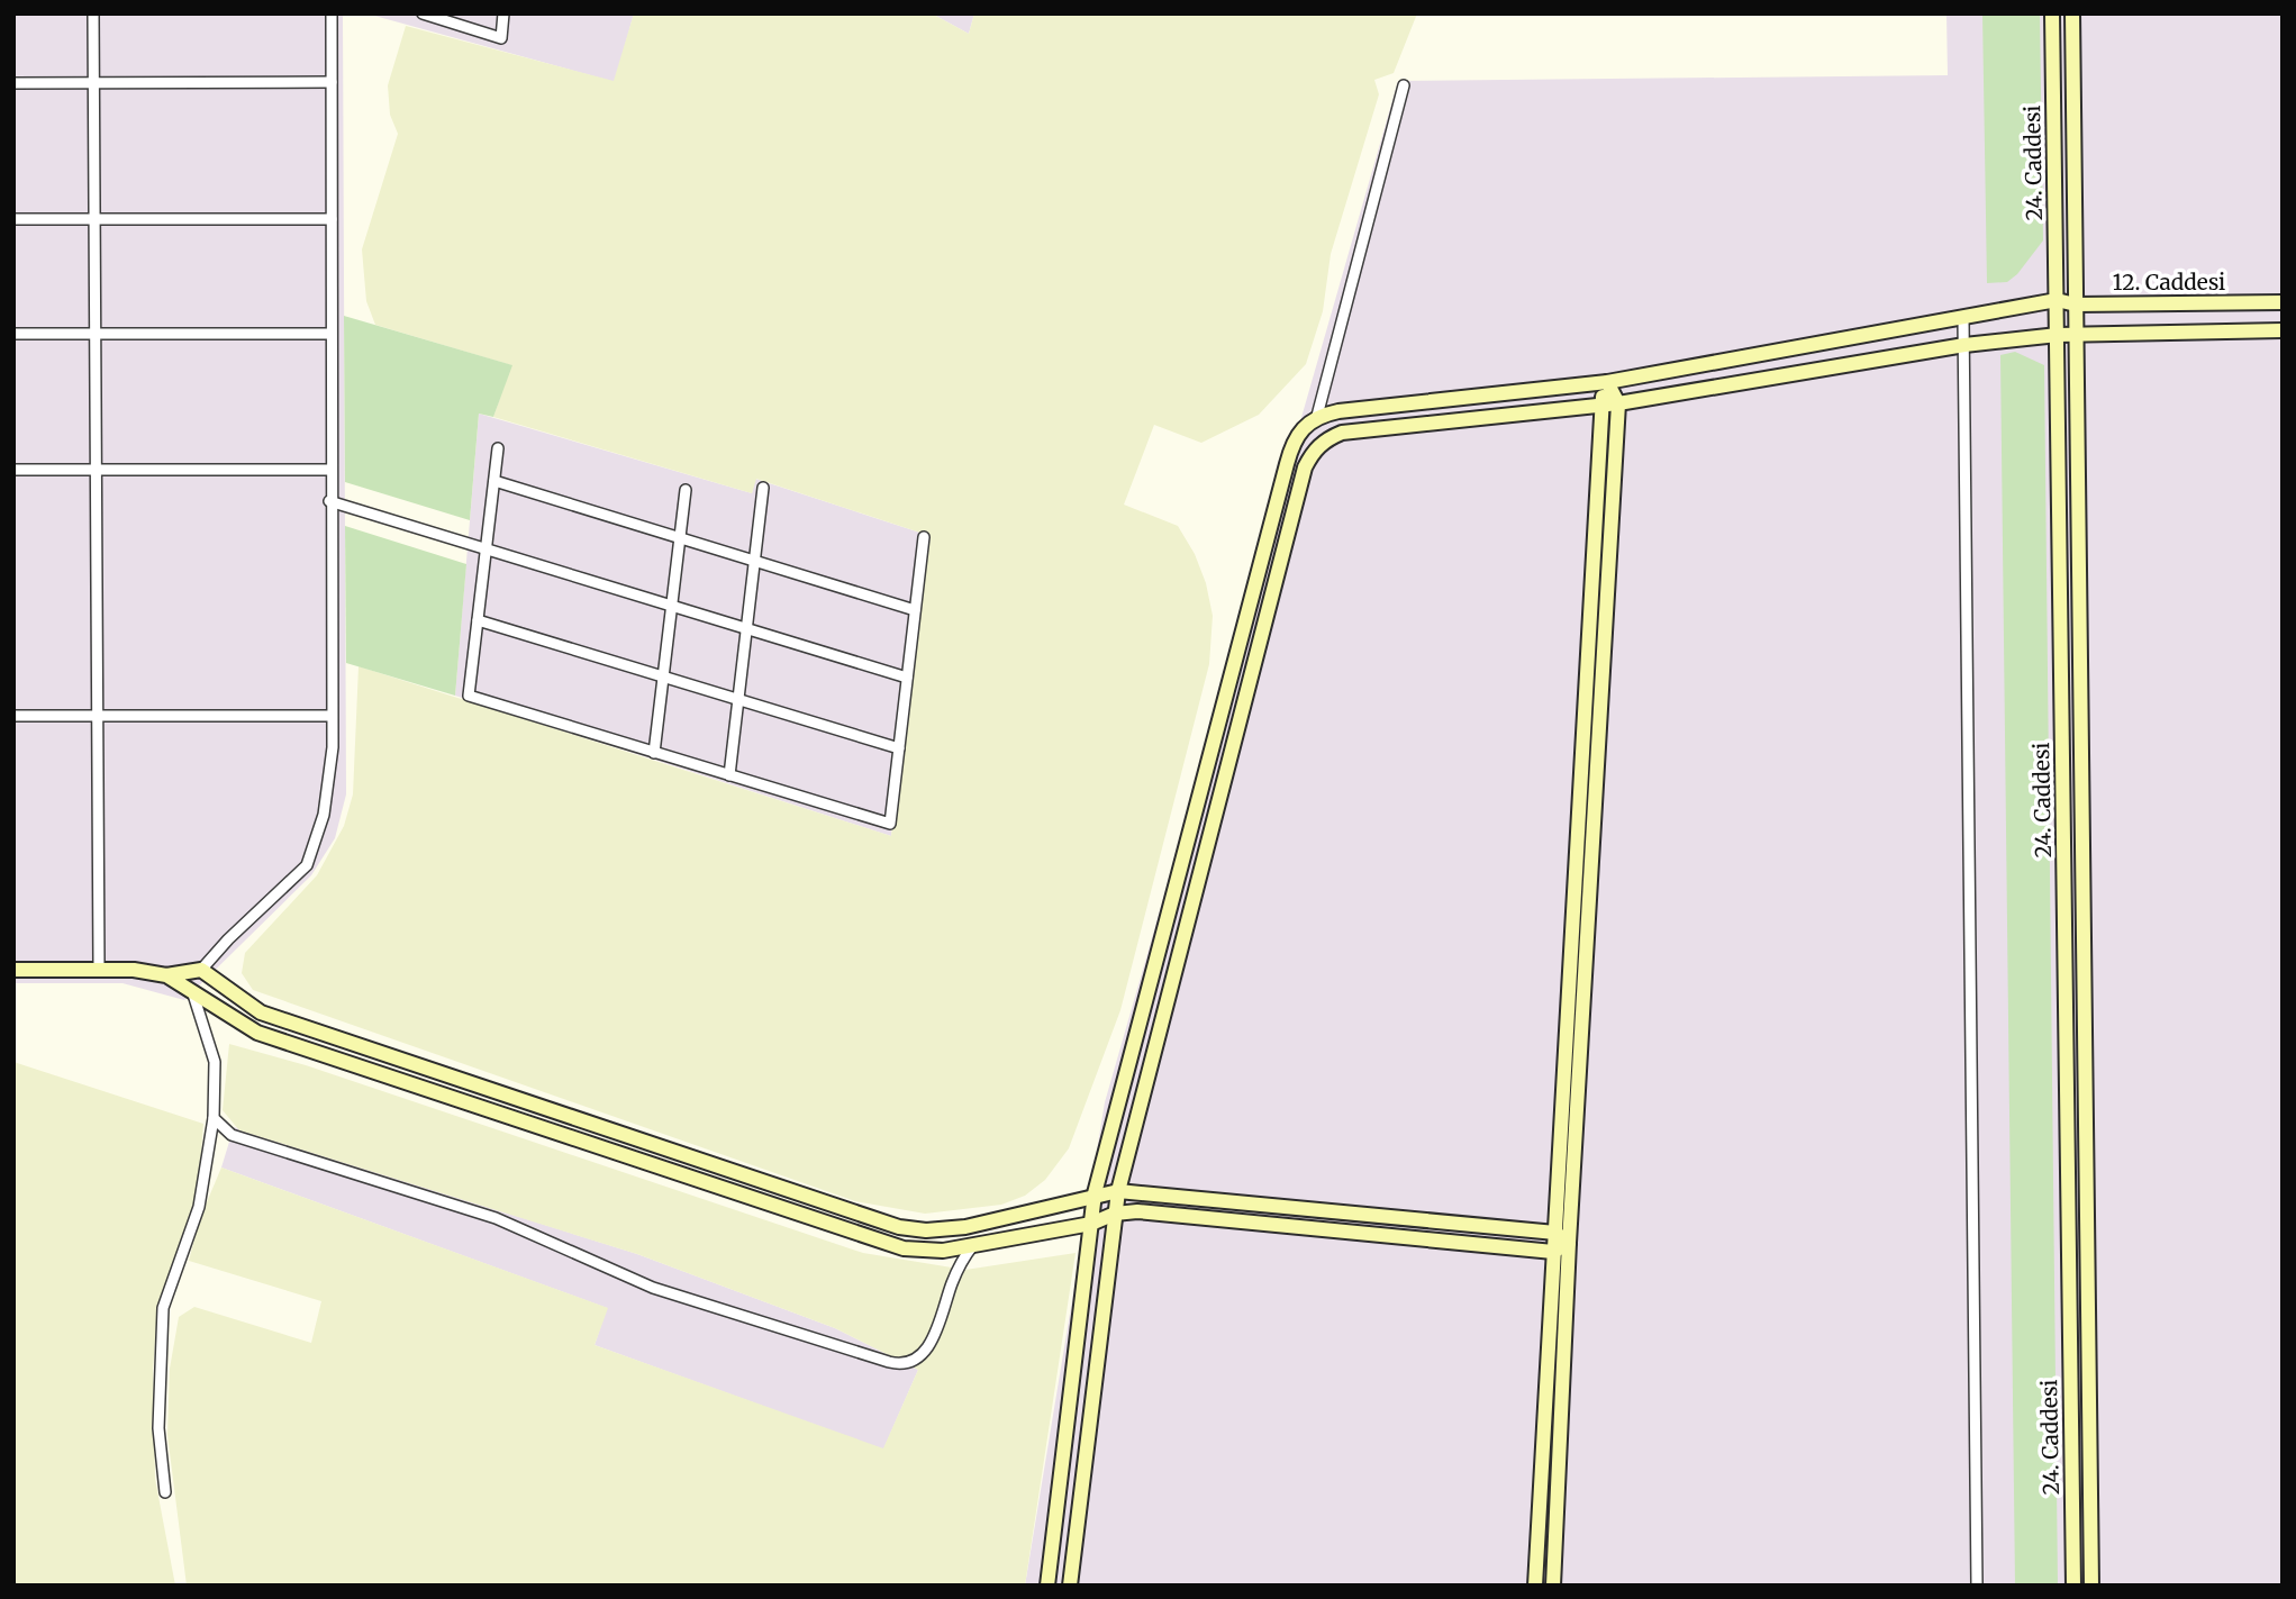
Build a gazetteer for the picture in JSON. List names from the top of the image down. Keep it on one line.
{"streets":{"street":["24. Caddesi","12. Caddesi"]},"crossings":[["24. Caddesi","12. Caddesi"]]}
